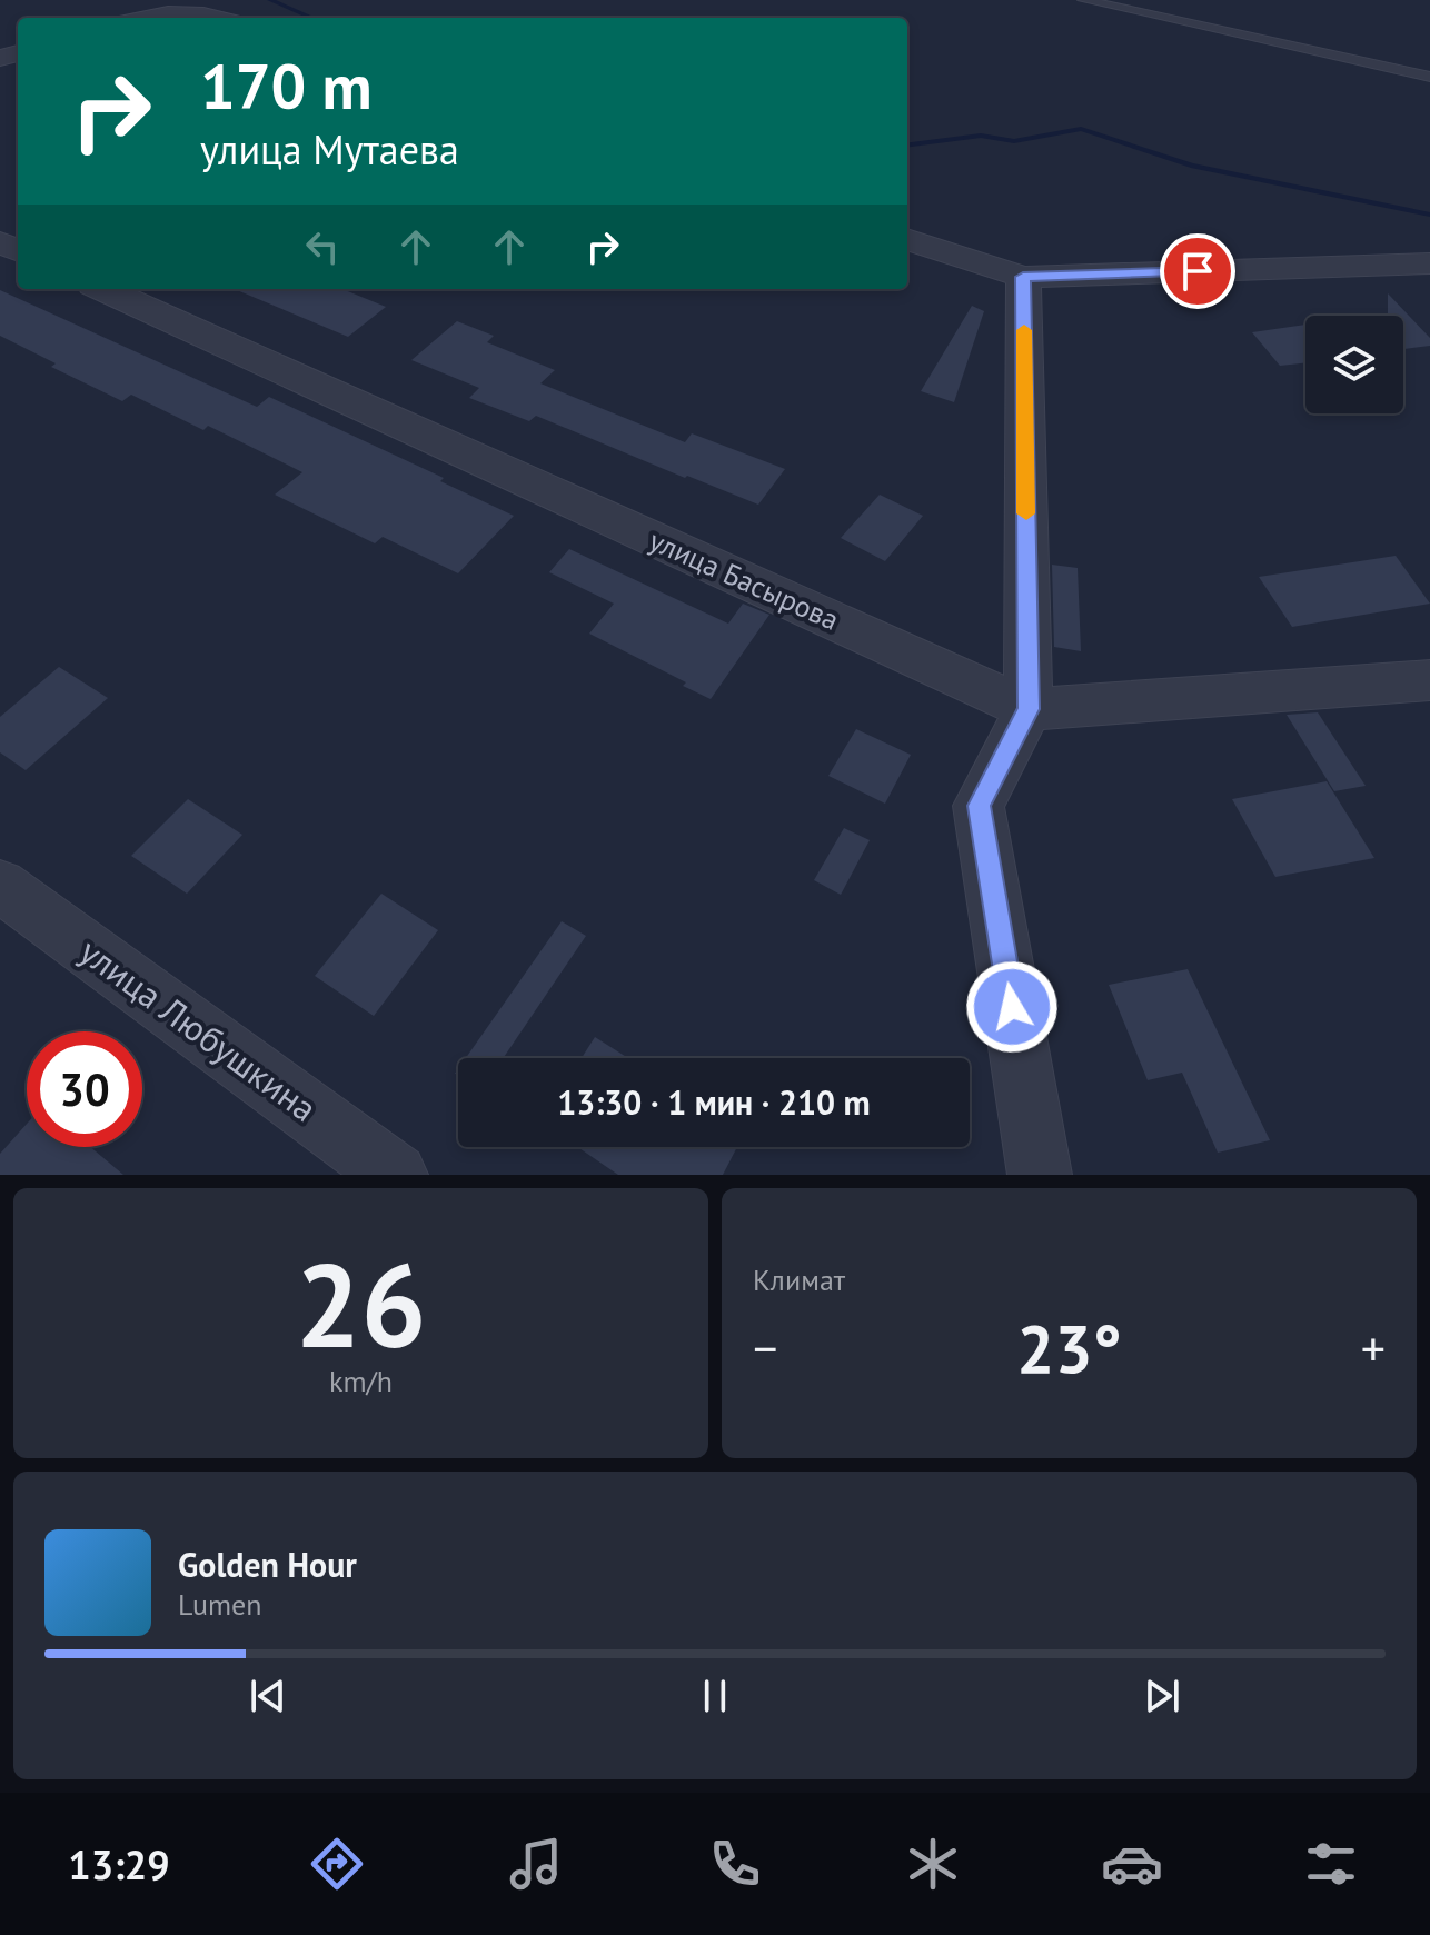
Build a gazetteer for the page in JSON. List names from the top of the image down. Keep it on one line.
{"streets":{"street":["улица Басырова","улица Любушкина"]},"page":{"turn":["170 m","улица Мутаева"],"limit":"30","trip":"13:30 · 1 мин · 210 m","tile":[["26","km/h"],"Климат"],"heat":["−","23°","+"],"song":["Golden Hour","Lumen"],"tabs":"13:29"}}
